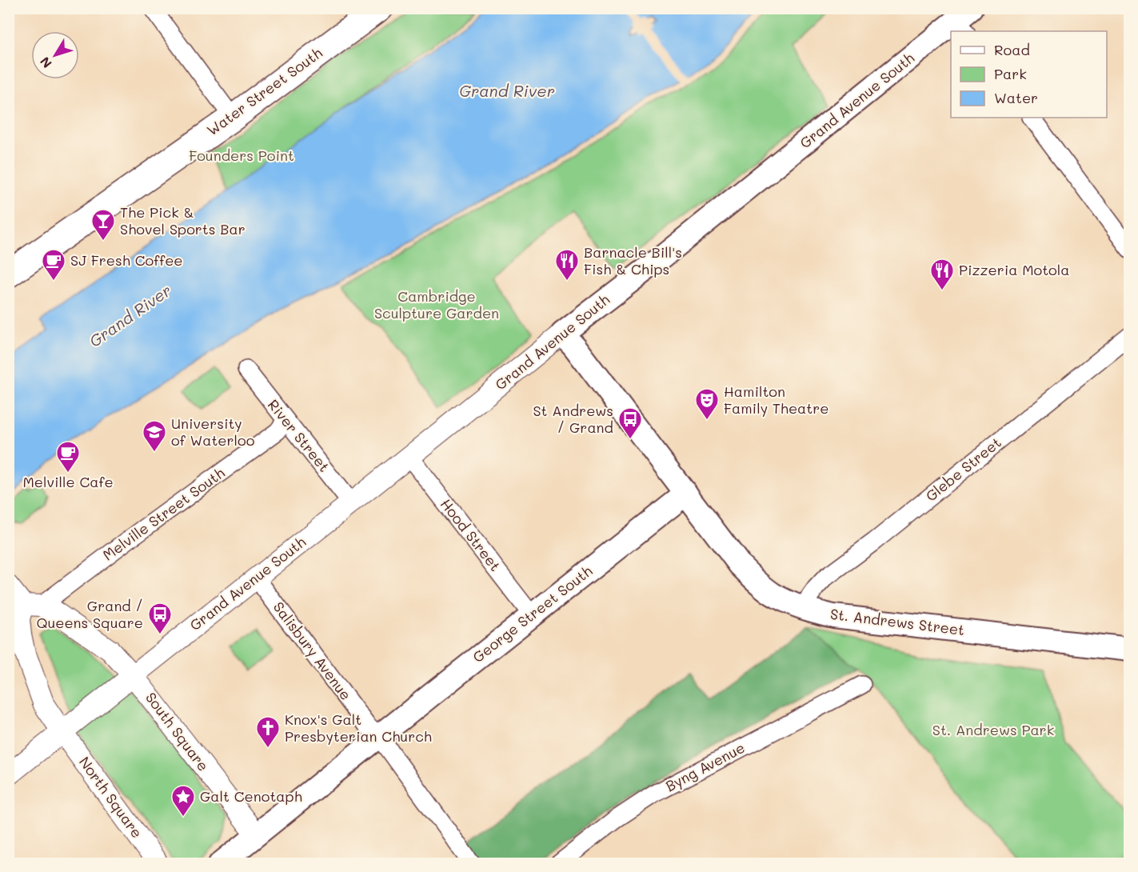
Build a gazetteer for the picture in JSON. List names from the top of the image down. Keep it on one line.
{"streets":{"main road":["Water Street South","Grand Avenue South","George Street South","St. Andrews Street"],"street":["River Street","Glebe Street","Melville Street South","Hood Street","Salisbury Avenue","South Square","Byng Avenue","North Square"]},"crossings":[["Grand Avenue South","River Street"],["Grand Avenue South","Hood Street"],["Grand Avenue South","St. Andrews Street"],["Grand Avenue South","Salisbury Avenue"],["Grand Avenue South","South Square"],["Grand Avenue South","North Square"],["River Street","Melville Street South"],["Glebe Street","St. Andrews Street"],["Melville Street South","South Square"],["Melville Street South","North Square"],["Hood Street","George Street South"],["George Street South","St. Andrews Street"],["George Street South","Salisbury Avenue"],["George Street South","South Square"],["South Square","North Square"]],"water":["Grand River"],"parks":["Founders Point","Cambridge Sculpture Garden","St. Andrews Park"],"places":{"bar":["The Pick & Shovel Sports Bar"],"cafe":["SJ Fresh Coffee","Melville Cafe"],"restaurant":["Barnacle Bill's Fish & Chips","Pizzeria Motola"],"theatre":["Hamilton Family Theatre"],"bus stop":["St Andrews / Grand","Grand / Queens Square"],"school or university":["University of Waterloo"],"church":["Knox's Galt Presbyterian Church"],"place":["Galt Cenotaph"]},"legend":["Road","Park","Water"],"north":"bottom left"}
